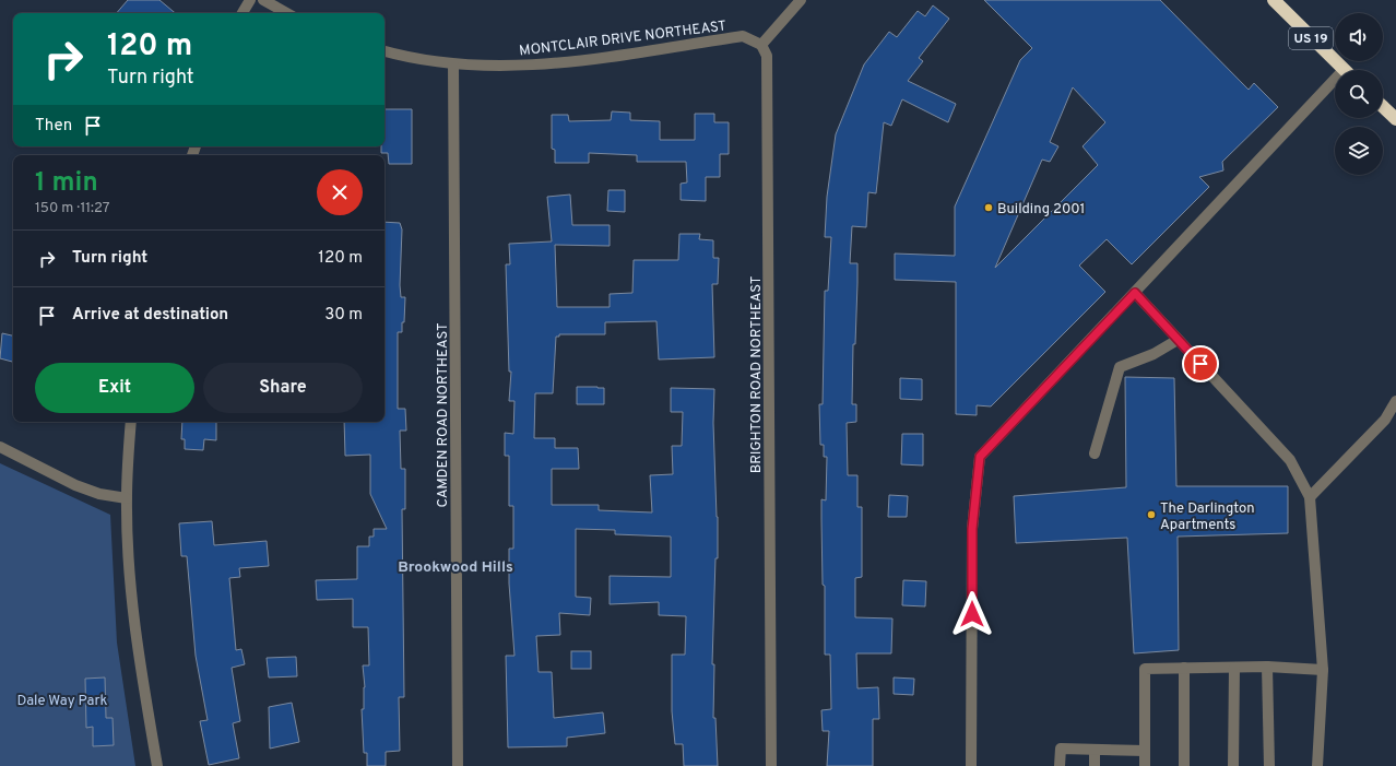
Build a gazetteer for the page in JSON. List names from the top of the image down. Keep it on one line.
{"streets":{"highway":["US 19"],"street":["MONTCLAIR DRIVE NORTHEAST","BRIGHTON ROAD NORTHEAST","CAMDEN ROAD NORTHEAST"]},"crossings":[["MONTCLAIR DRIVE NORTHEAST","BRIGHTON ROAD NORTHEAST"],["MONTCLAIR DRIVE NORTHEAST","CAMDEN ROAD NORTHEAST"]],"districts":["Brookwood Hills"],"parks":["Dale Way Park"],"places":["Building 2001","The Darlington Apartments"],"page":{"turn":["120 m","Turn right"],"then":"Then","heading":["1 min","150 m · 11:27"],"list":[{"name":"Turn right","value":"120 m"},{"name":"Arrive at destination","value":"30 m"}],"buttons":["Exit","Share"]}}
